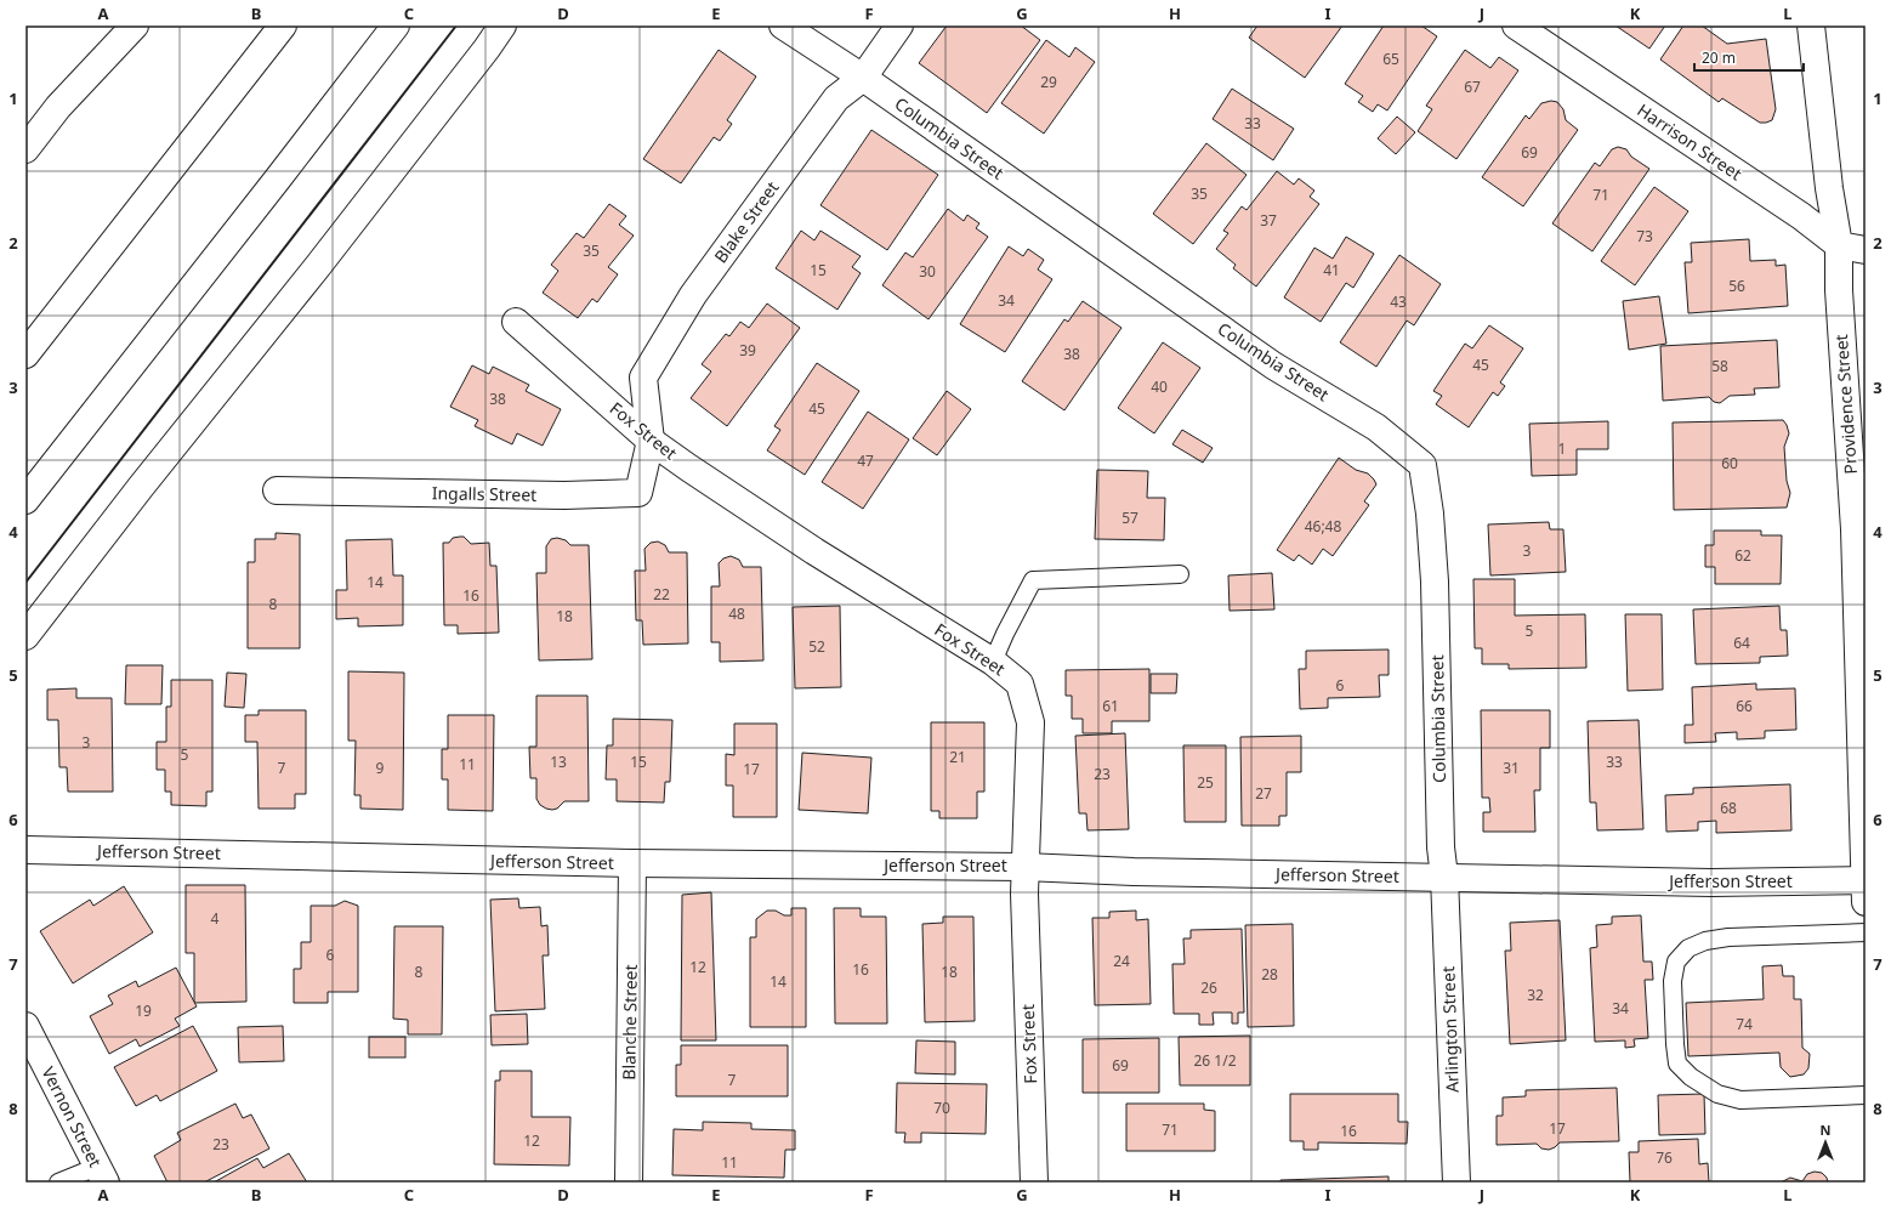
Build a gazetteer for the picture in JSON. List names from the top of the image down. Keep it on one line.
{"streets":{"main road":["Columbia Street","Harrison Street","Blake Street","Providence Street","Fox Street","Ingalls Street","Jefferson Street","Blanche Street","Arlington Street","Vernon Street"]},"crossings":[["Columbia Street","Blake Street"],["Columbia Street","Jefferson Street"],["Columbia Street","Arlington Street"],["Harrison Street","Providence Street"],["Blake Street","Fox Street"],["Blake Street","Ingalls Street"],["Providence Street","Jefferson Street"],["Fox Street","Ingalls Street"],["Fox Street","Jefferson Street"],["Jefferson Street","Blanche Street"],["Jefferson Street","Arlington Street"]],"house_numbers":["65","29","67","33","69","35","71","37","73","35","15","41","30","56","34","43","39","38","45","58","40","38","45","1","47","60","57","46;48","3","62","14","22","16","8","48","18","5","64","52","6","61","66","3","5","21","13","15","33","11","7","9","31","17","23","25","27","68","4","6","24","12","16","8","18","28","14","26","32","34","19","74","26 1/2","69","7","70","17","71","16","12","23","76","11"],"scale_bar":"20 m","north":"top","grid":{"columns":["A","B","C","D","E","F","G","H","I","J","K","L"],"rows":["1","2","3","4","5","6","7","8"]}}
